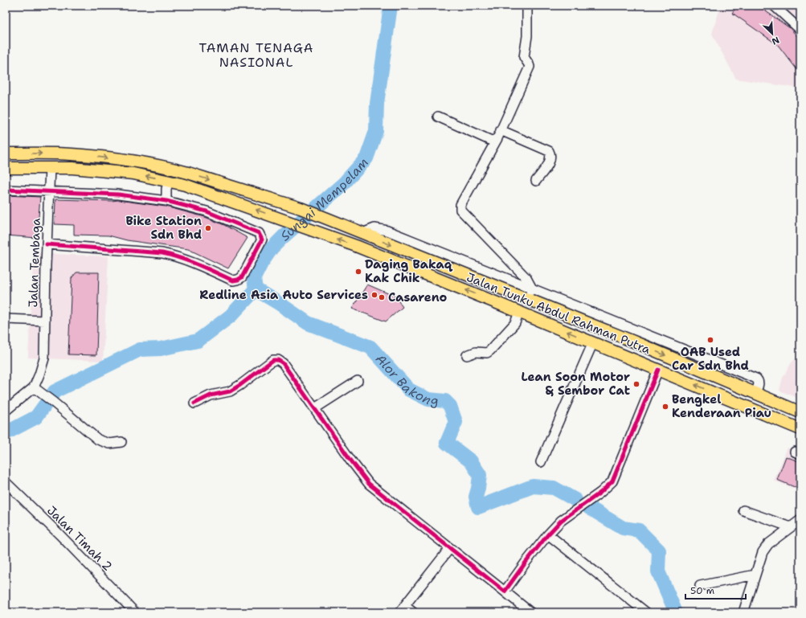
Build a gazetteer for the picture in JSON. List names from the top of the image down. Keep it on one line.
{"streets":{"main road":["Jalan Tunku Abdul Rahman Putra"],"street":["Jalan Tembaga","Jalan Timah 2"]},"crossings":[["Jalan Tembaga","Jalan Tunku Abdul Rahman Putra"]],"districts":["TAMAN TENAGA NASIONAL"],"water":["Sungai Mempelam","Alor Bakong"],"places":["Bike Station Sdn Bhd","Daging Bakaq Kak Chik","Redline Asia Auto Services","Casareno","OAB Used Car Sdn Bhd","Lean Soon Motor & Sembor Cat","Bengkel Kenderaan Piau"],"scale_bar":"50 m","north":"bottom right"}
